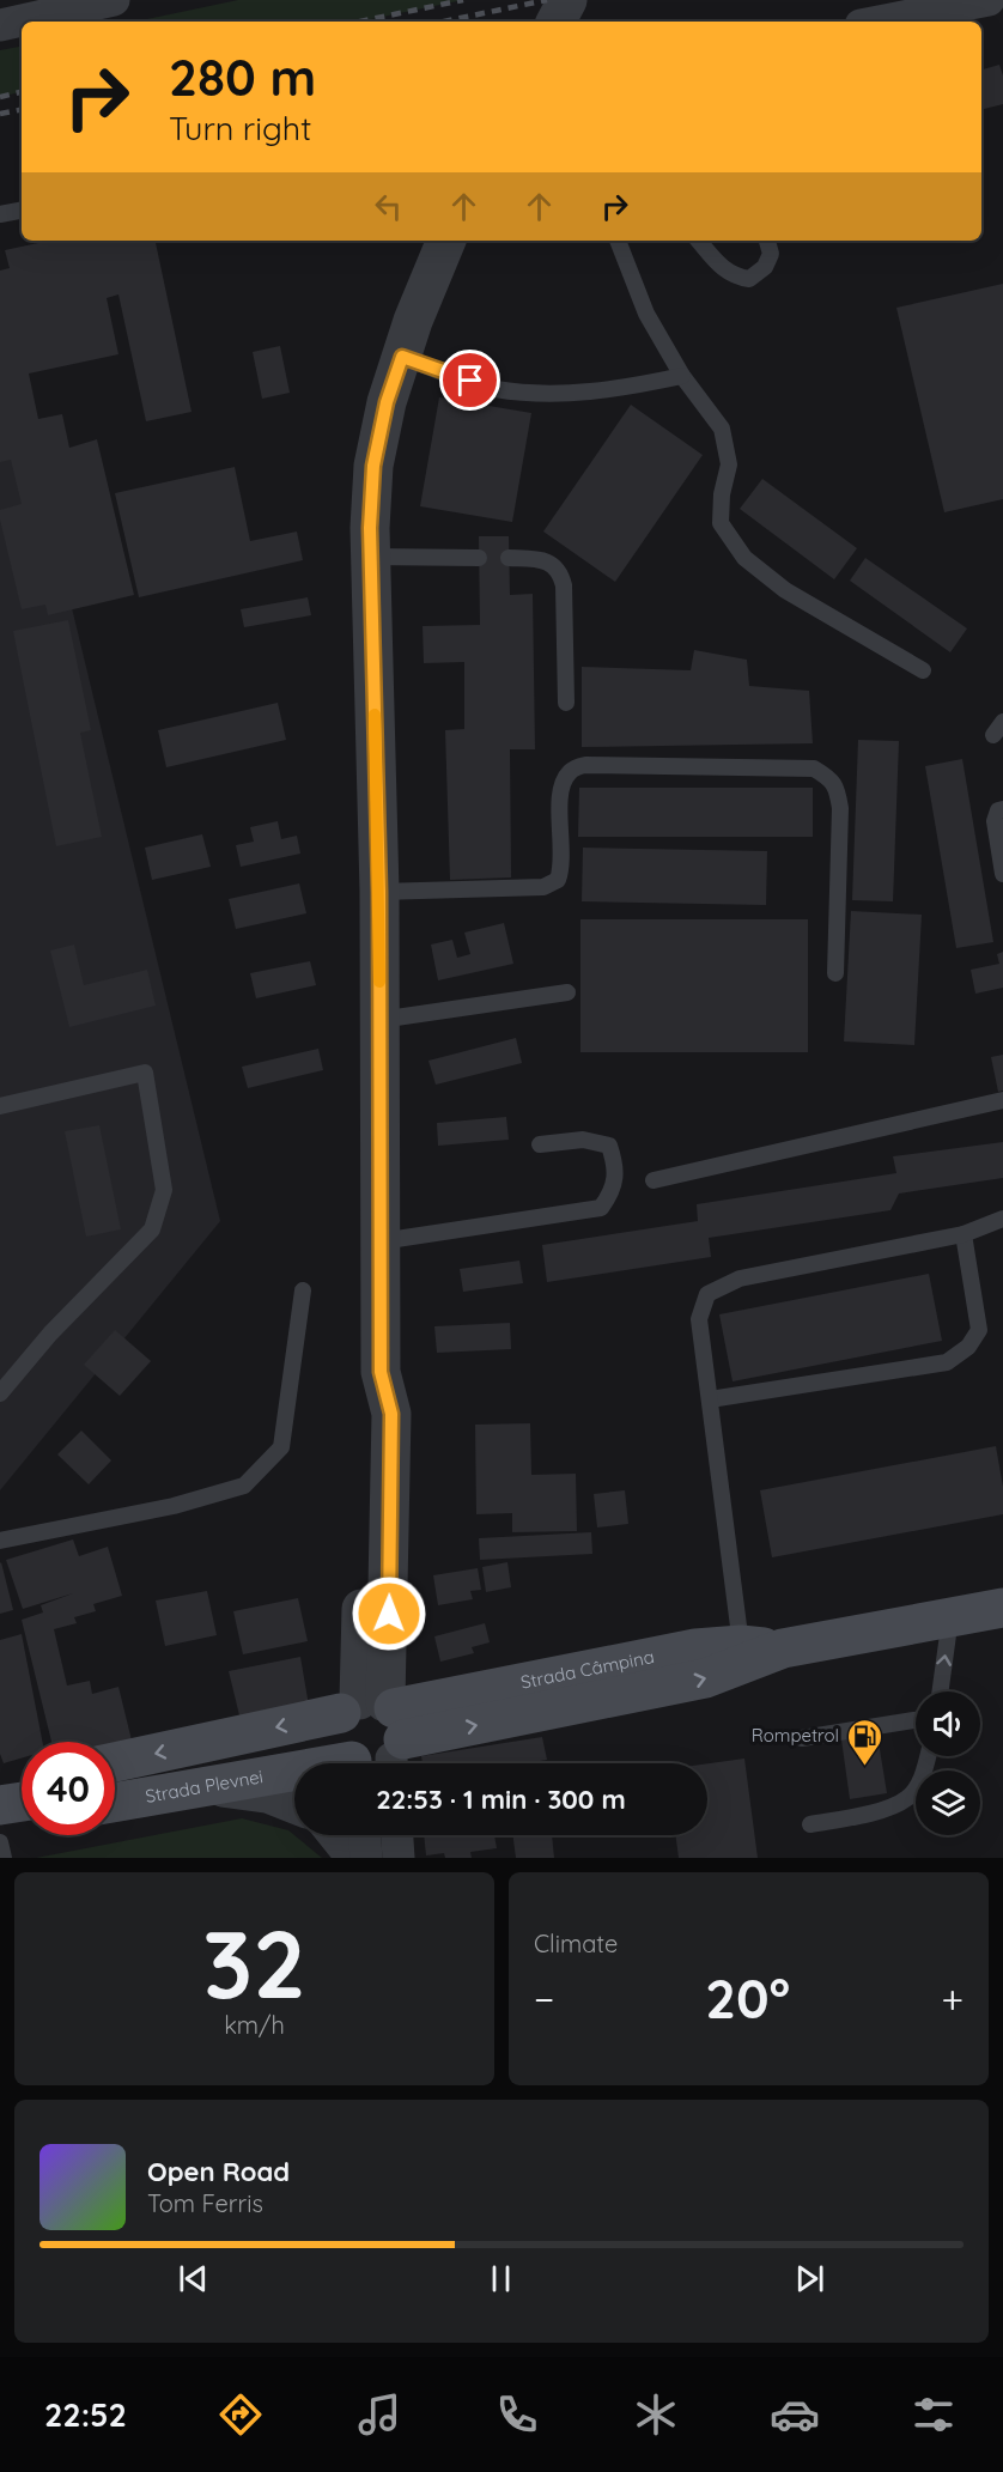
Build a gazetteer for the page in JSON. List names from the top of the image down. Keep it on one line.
{"streets":{"main road":["Strada Câmpina","Strada Plevnei"]},"crossings":[["Strada Câmpina","Strada Plevnei"]],"places":{"fuel station":["Rompetrol"]},"page":{"turn":["280 m","Turn right"],"limit":"40","trip":"22:53 · 1 min · 300 m","tile":[["32","km/h"],"Climate"],"heat":["−","20°","+"],"song":["Open Road","Tom Ferris"],"tabs":"22:52"}}
